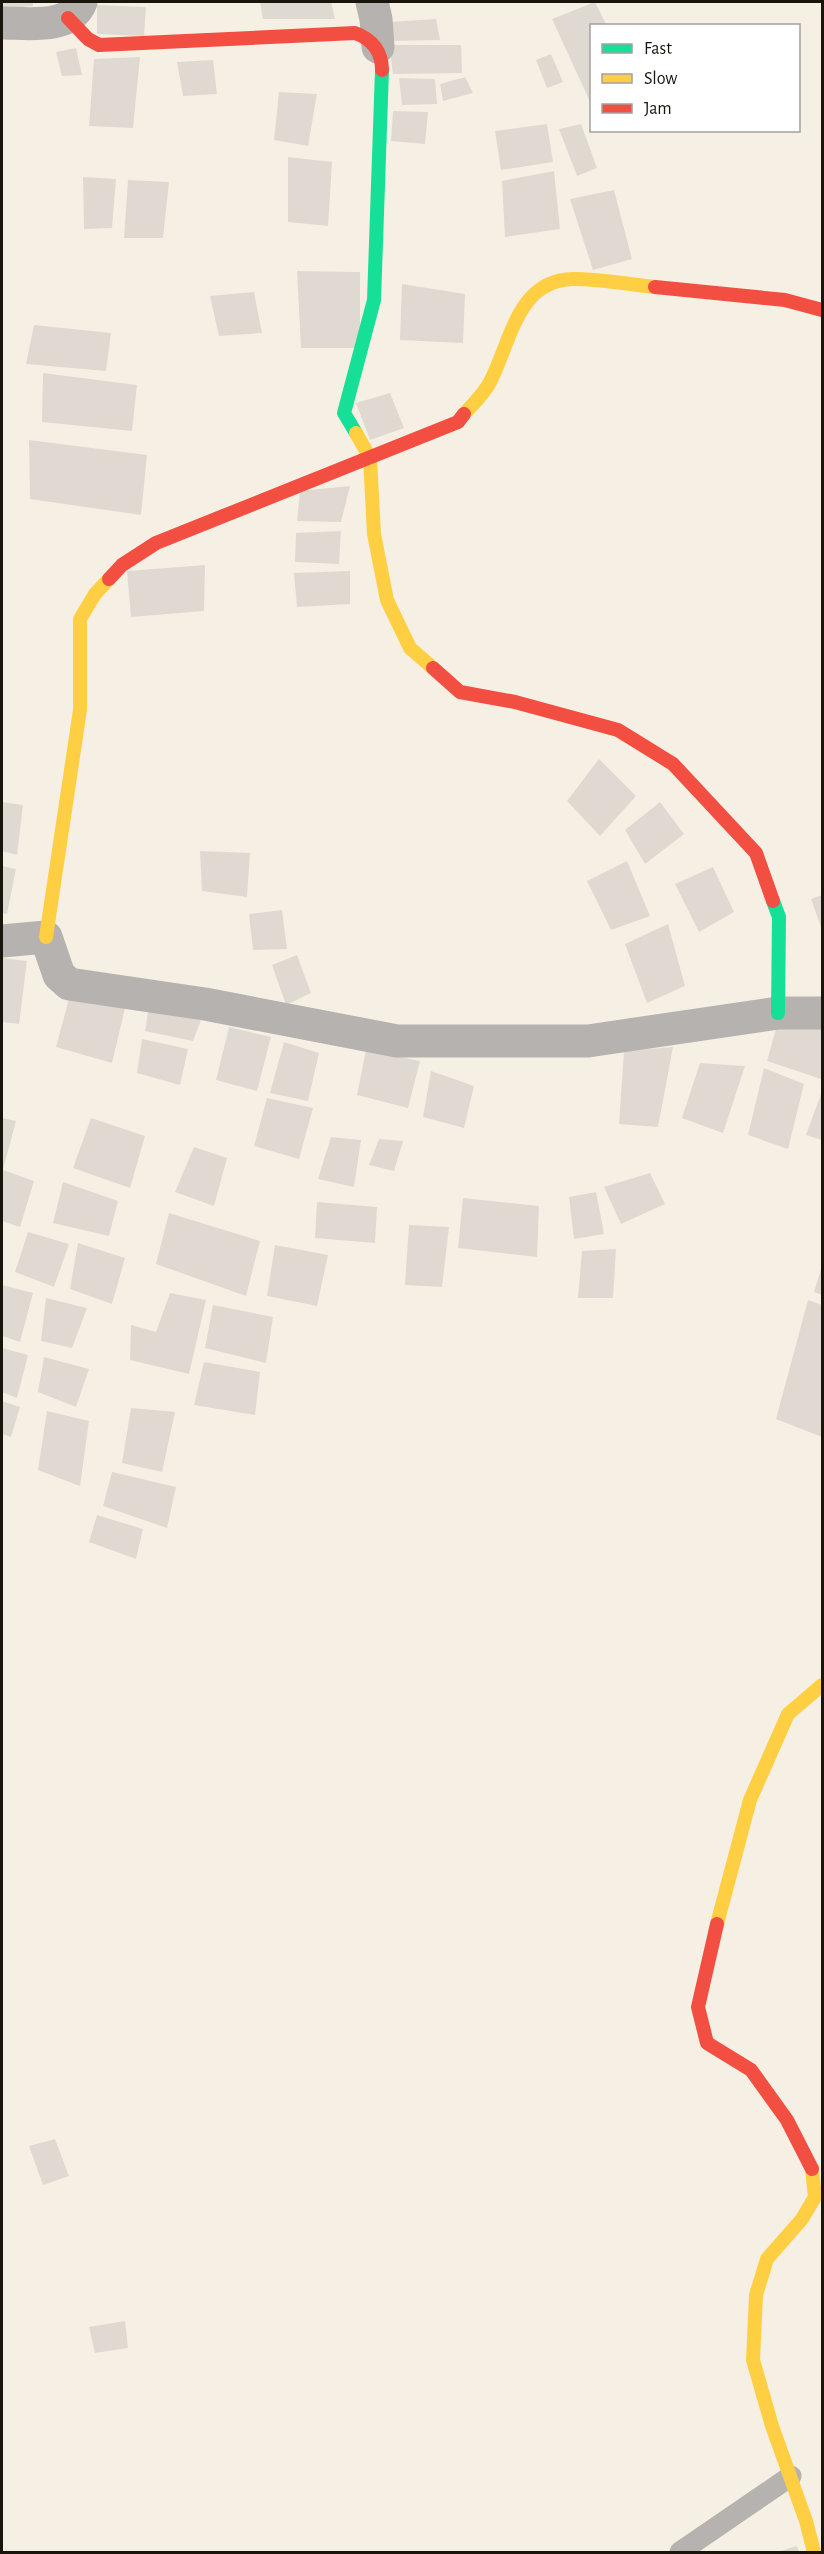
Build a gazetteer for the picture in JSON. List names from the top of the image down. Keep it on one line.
{"legend":["Fast","Slow","Jam"]}
